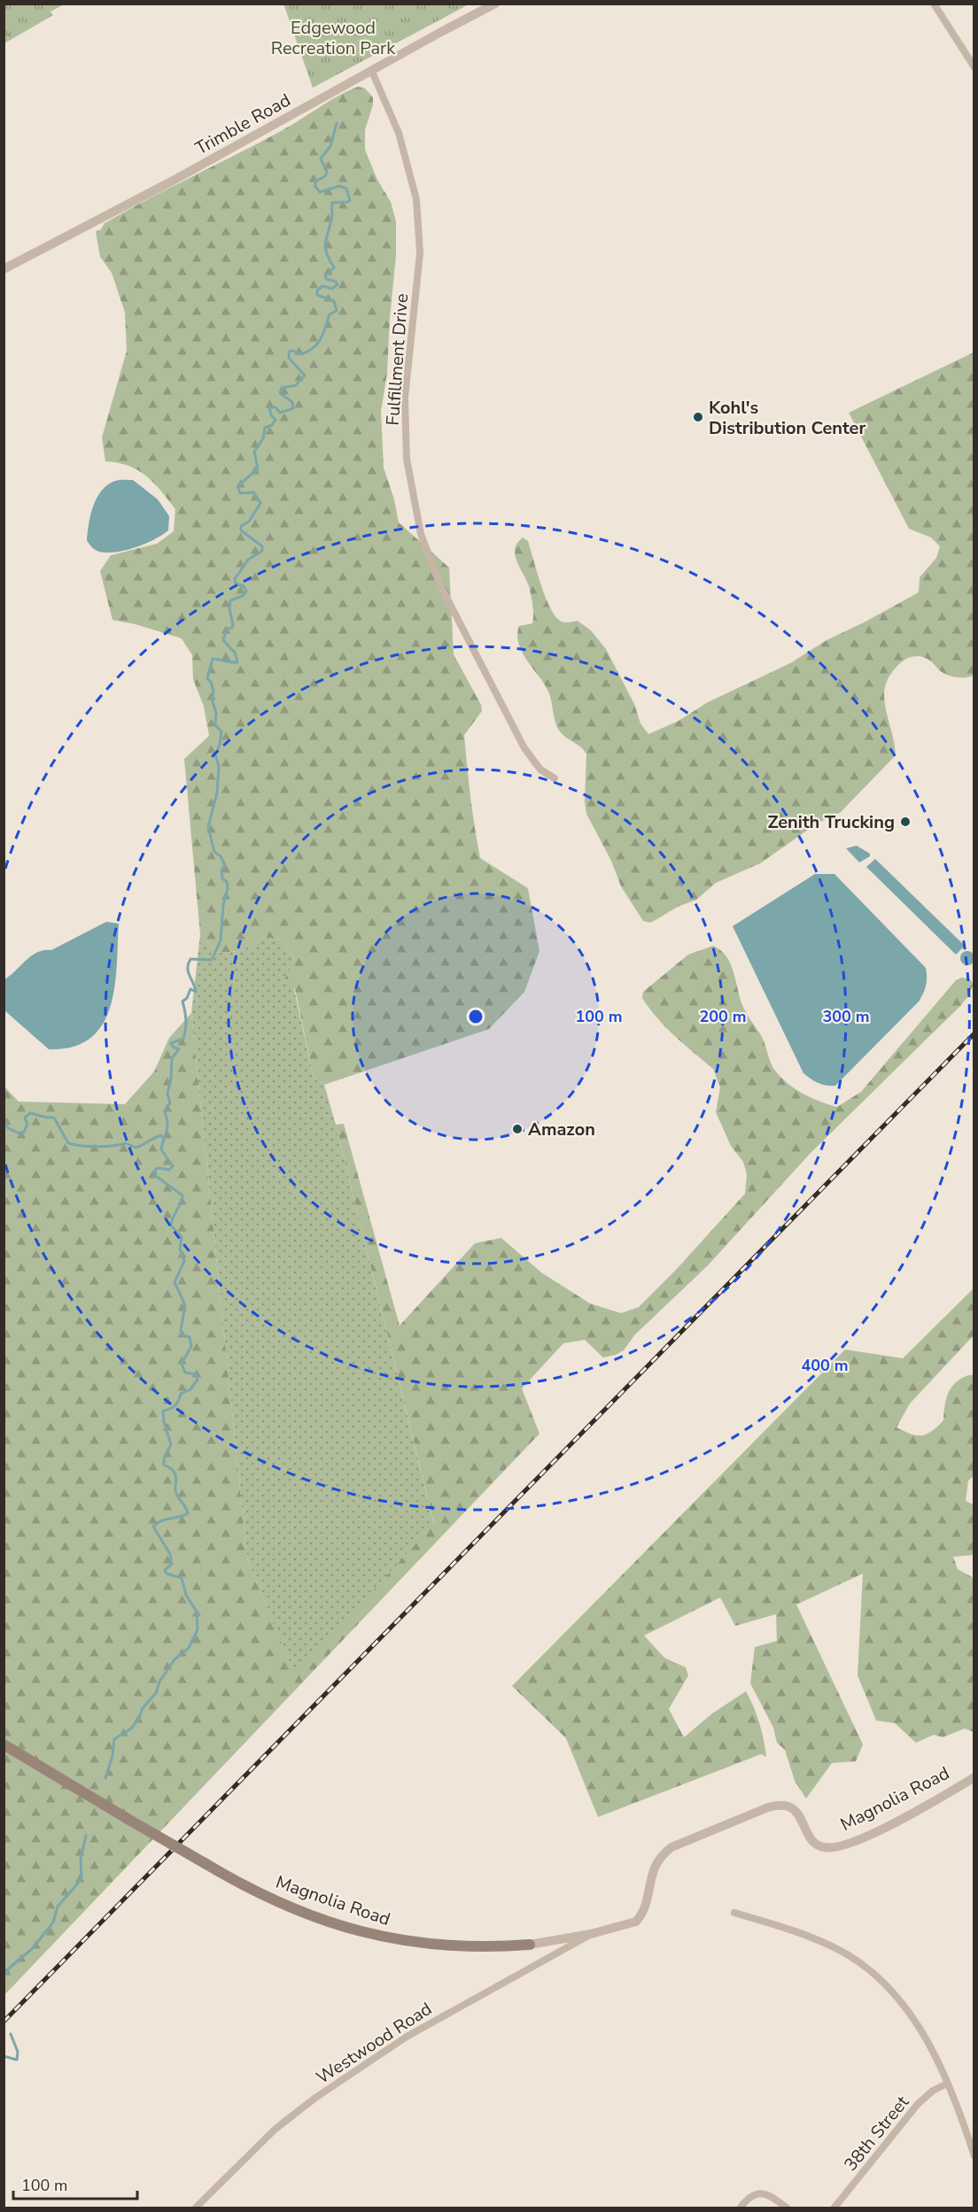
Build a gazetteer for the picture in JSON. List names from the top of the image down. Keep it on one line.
{"streets":{"main road":["Magnolia Road"],"street":["Trimble Road","Fulfillment Drive","Westwood Road","38th Street"]},"crossings":[["Trimble Road","Fulfillment Drive"],["Magnolia Road","Westwood Road"]],"parks":["Edgewood Recreation Park"],"places":["Kohl's Distribution Center","Zenith Trucking","Amazon"],"scale_bar":"100 m","rings":["100 m","200 m","300 m","400 m"]}
